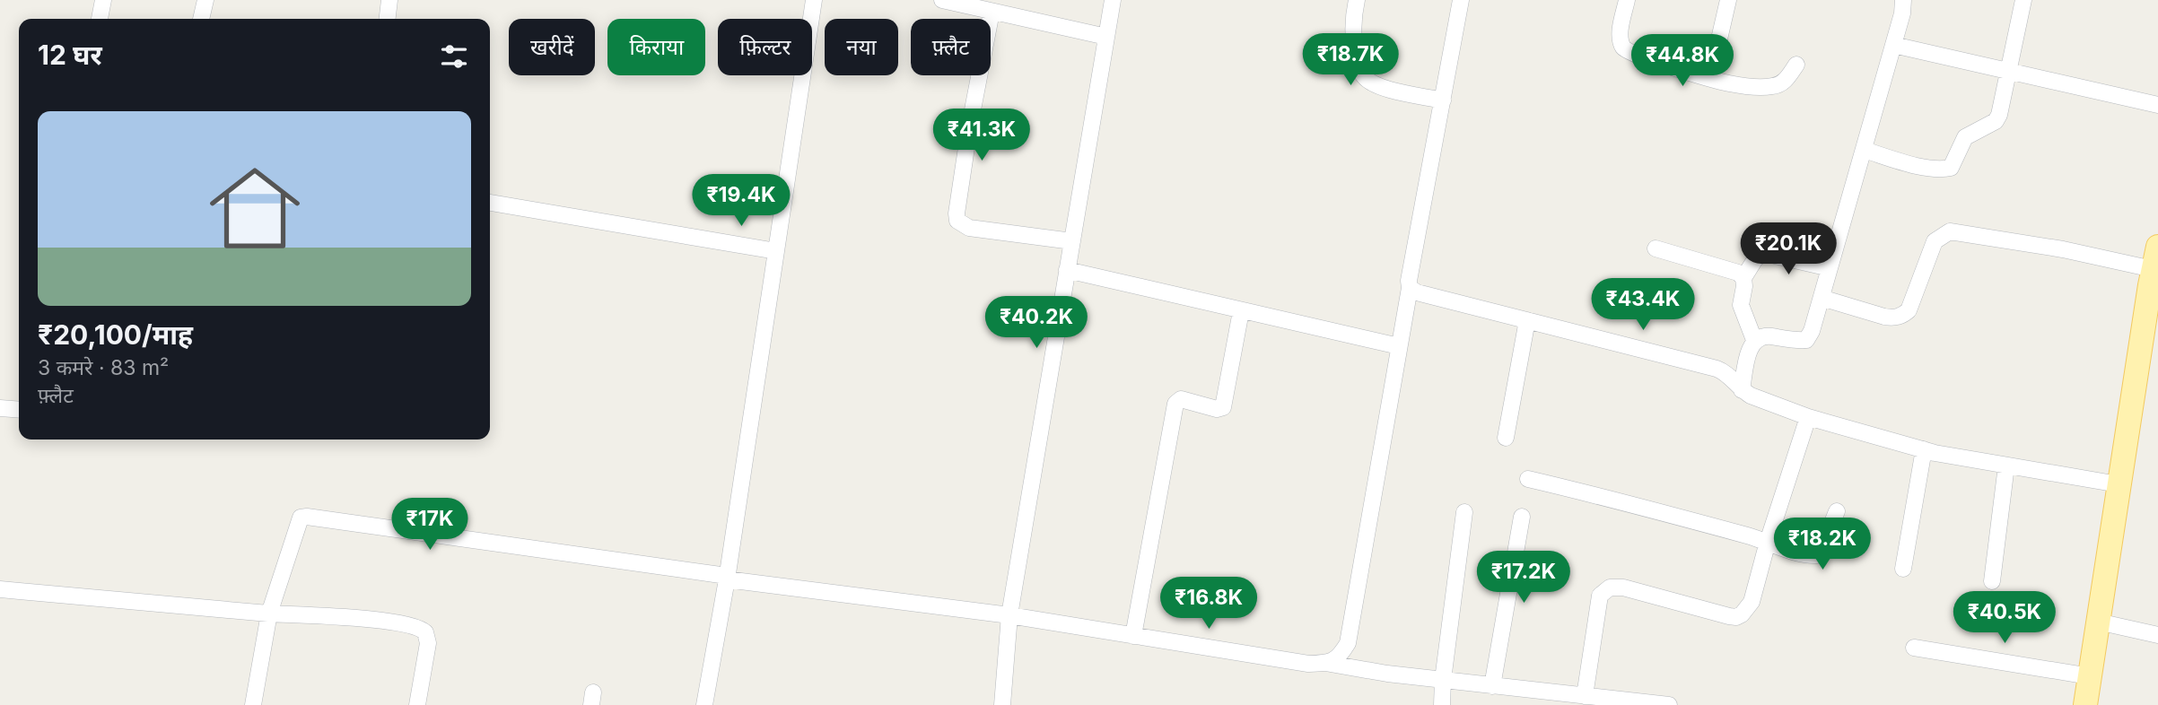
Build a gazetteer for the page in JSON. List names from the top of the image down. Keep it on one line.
{"page":{"chip":["खरीदें","किराया","फ़िल्टर","नया","फ़्लैट"],"heading":"12 घर","price":["₹18.7K","₹44.8K","₹41.3K","₹19.4K","₹20.1K","₹43.4K","₹40.2K","₹17K","₹18.2K","₹17.2K","₹16.8K","₹40.5K"],"list":[{"name":"₹20,100/माह","note":"3 कमरे · 83 m² · फ़्लैट"}]}}
